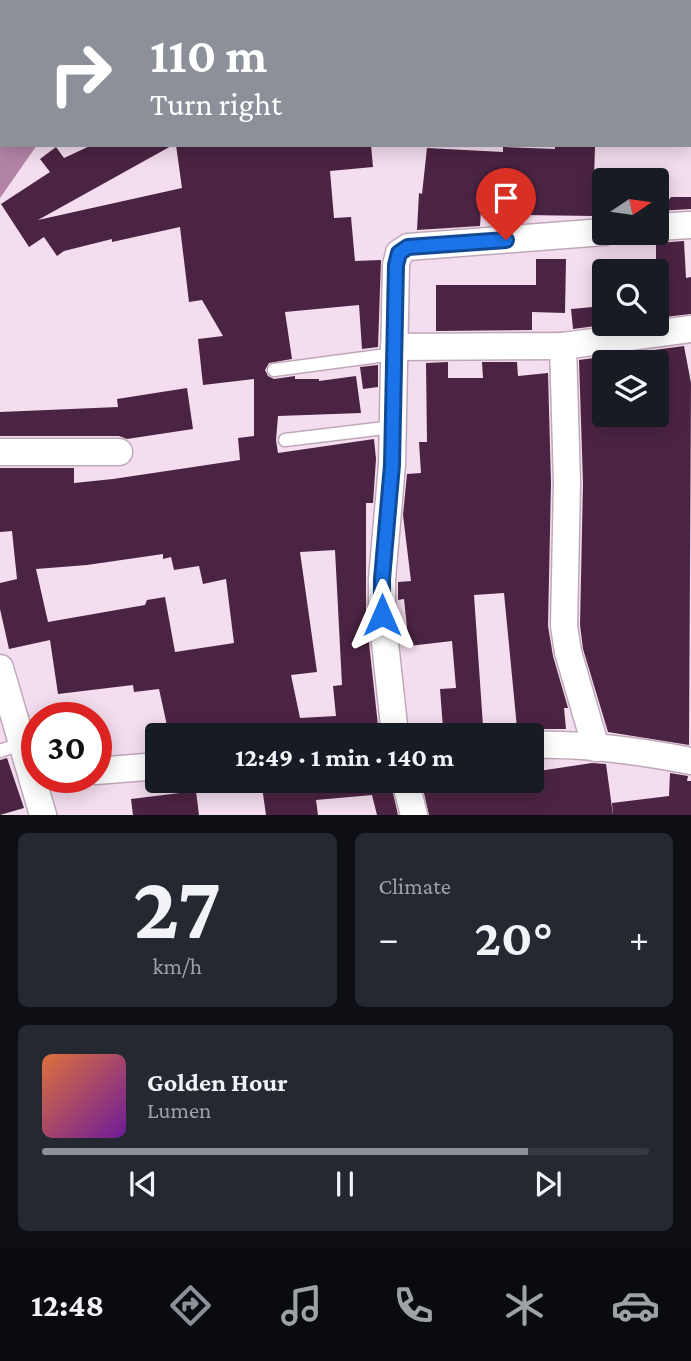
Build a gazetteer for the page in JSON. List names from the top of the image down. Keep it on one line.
{"north":"right","page":{"turn":["110 m","Turn right"],"limit":"30","trip":"12:49 · 1 min · 140 m","tile":[["27","km/h"],"Climate"],"heat":["−","20°","+"],"song":["Golden Hour","Lumen"],"tabs":"12:48"}}
